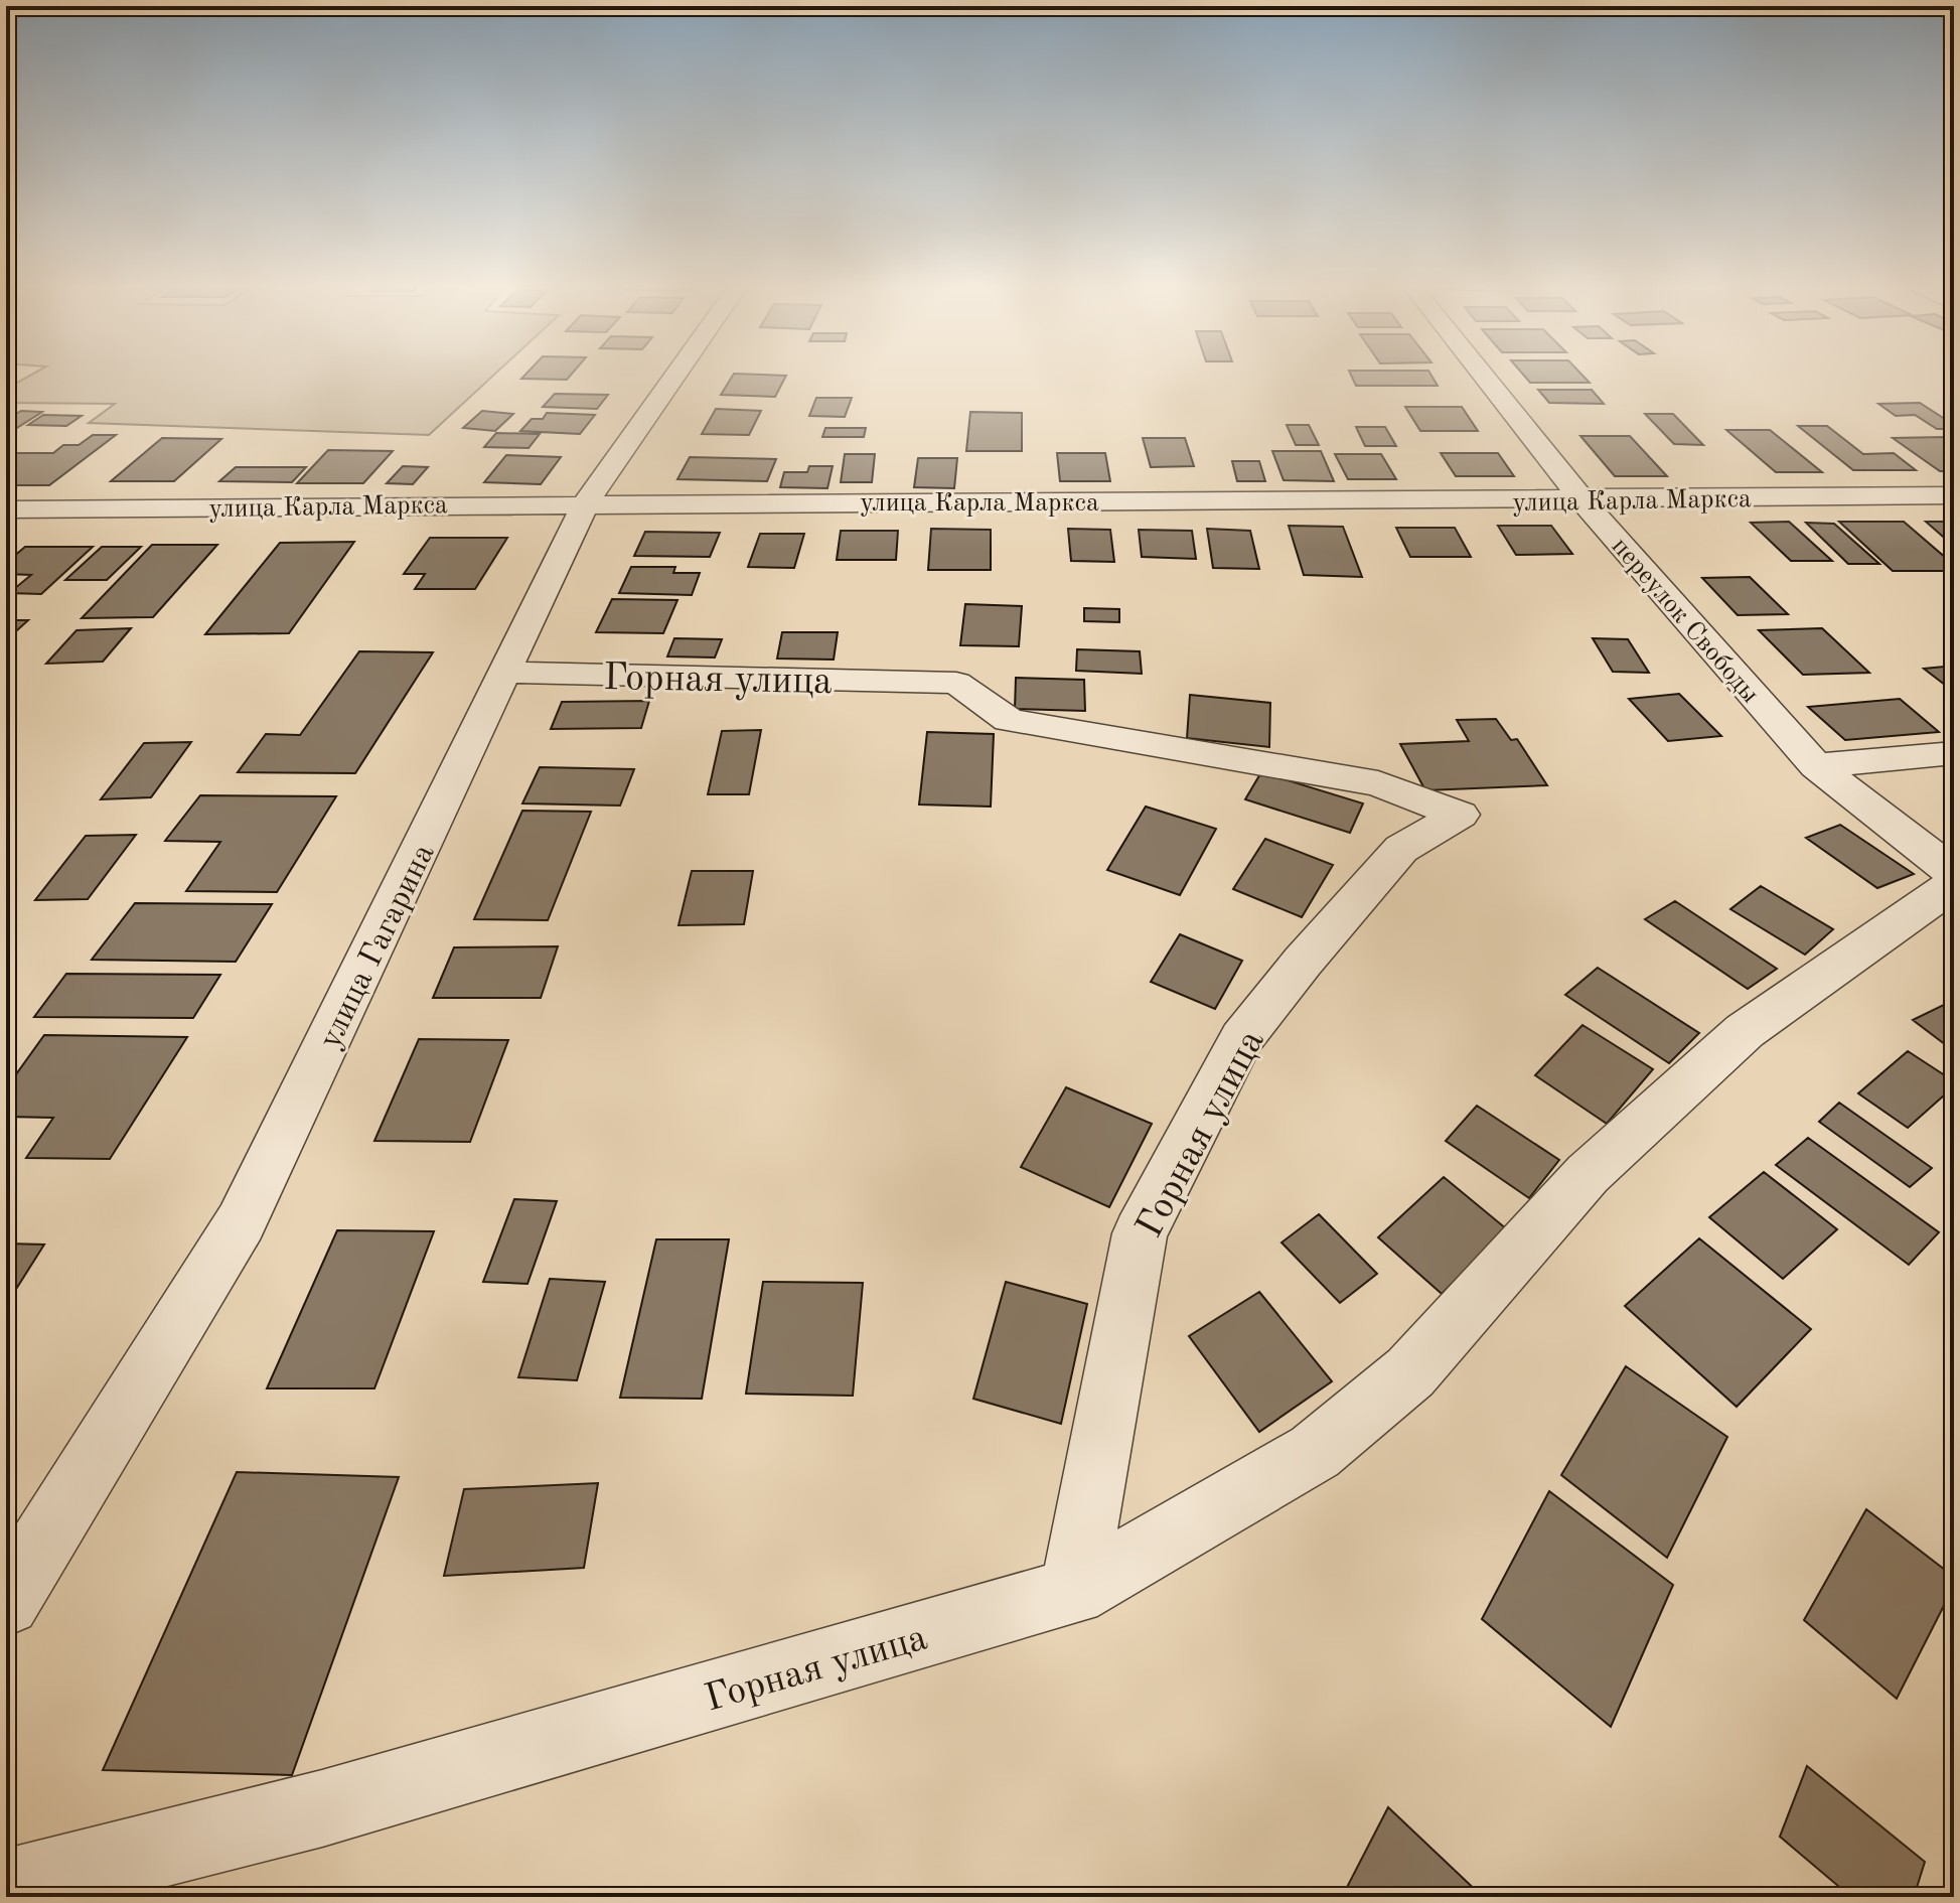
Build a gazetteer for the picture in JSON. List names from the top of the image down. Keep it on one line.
{"streets":{"street":["улица Карла Маркса","переулок Свободы","Горная улица","улица Гагарина"]},"crossings":[["улица Карла Маркса","переулок Свободы"],["улица Карла Маркса","улица Гагарина"],["Горная улица","улица Гагарина"]]}
